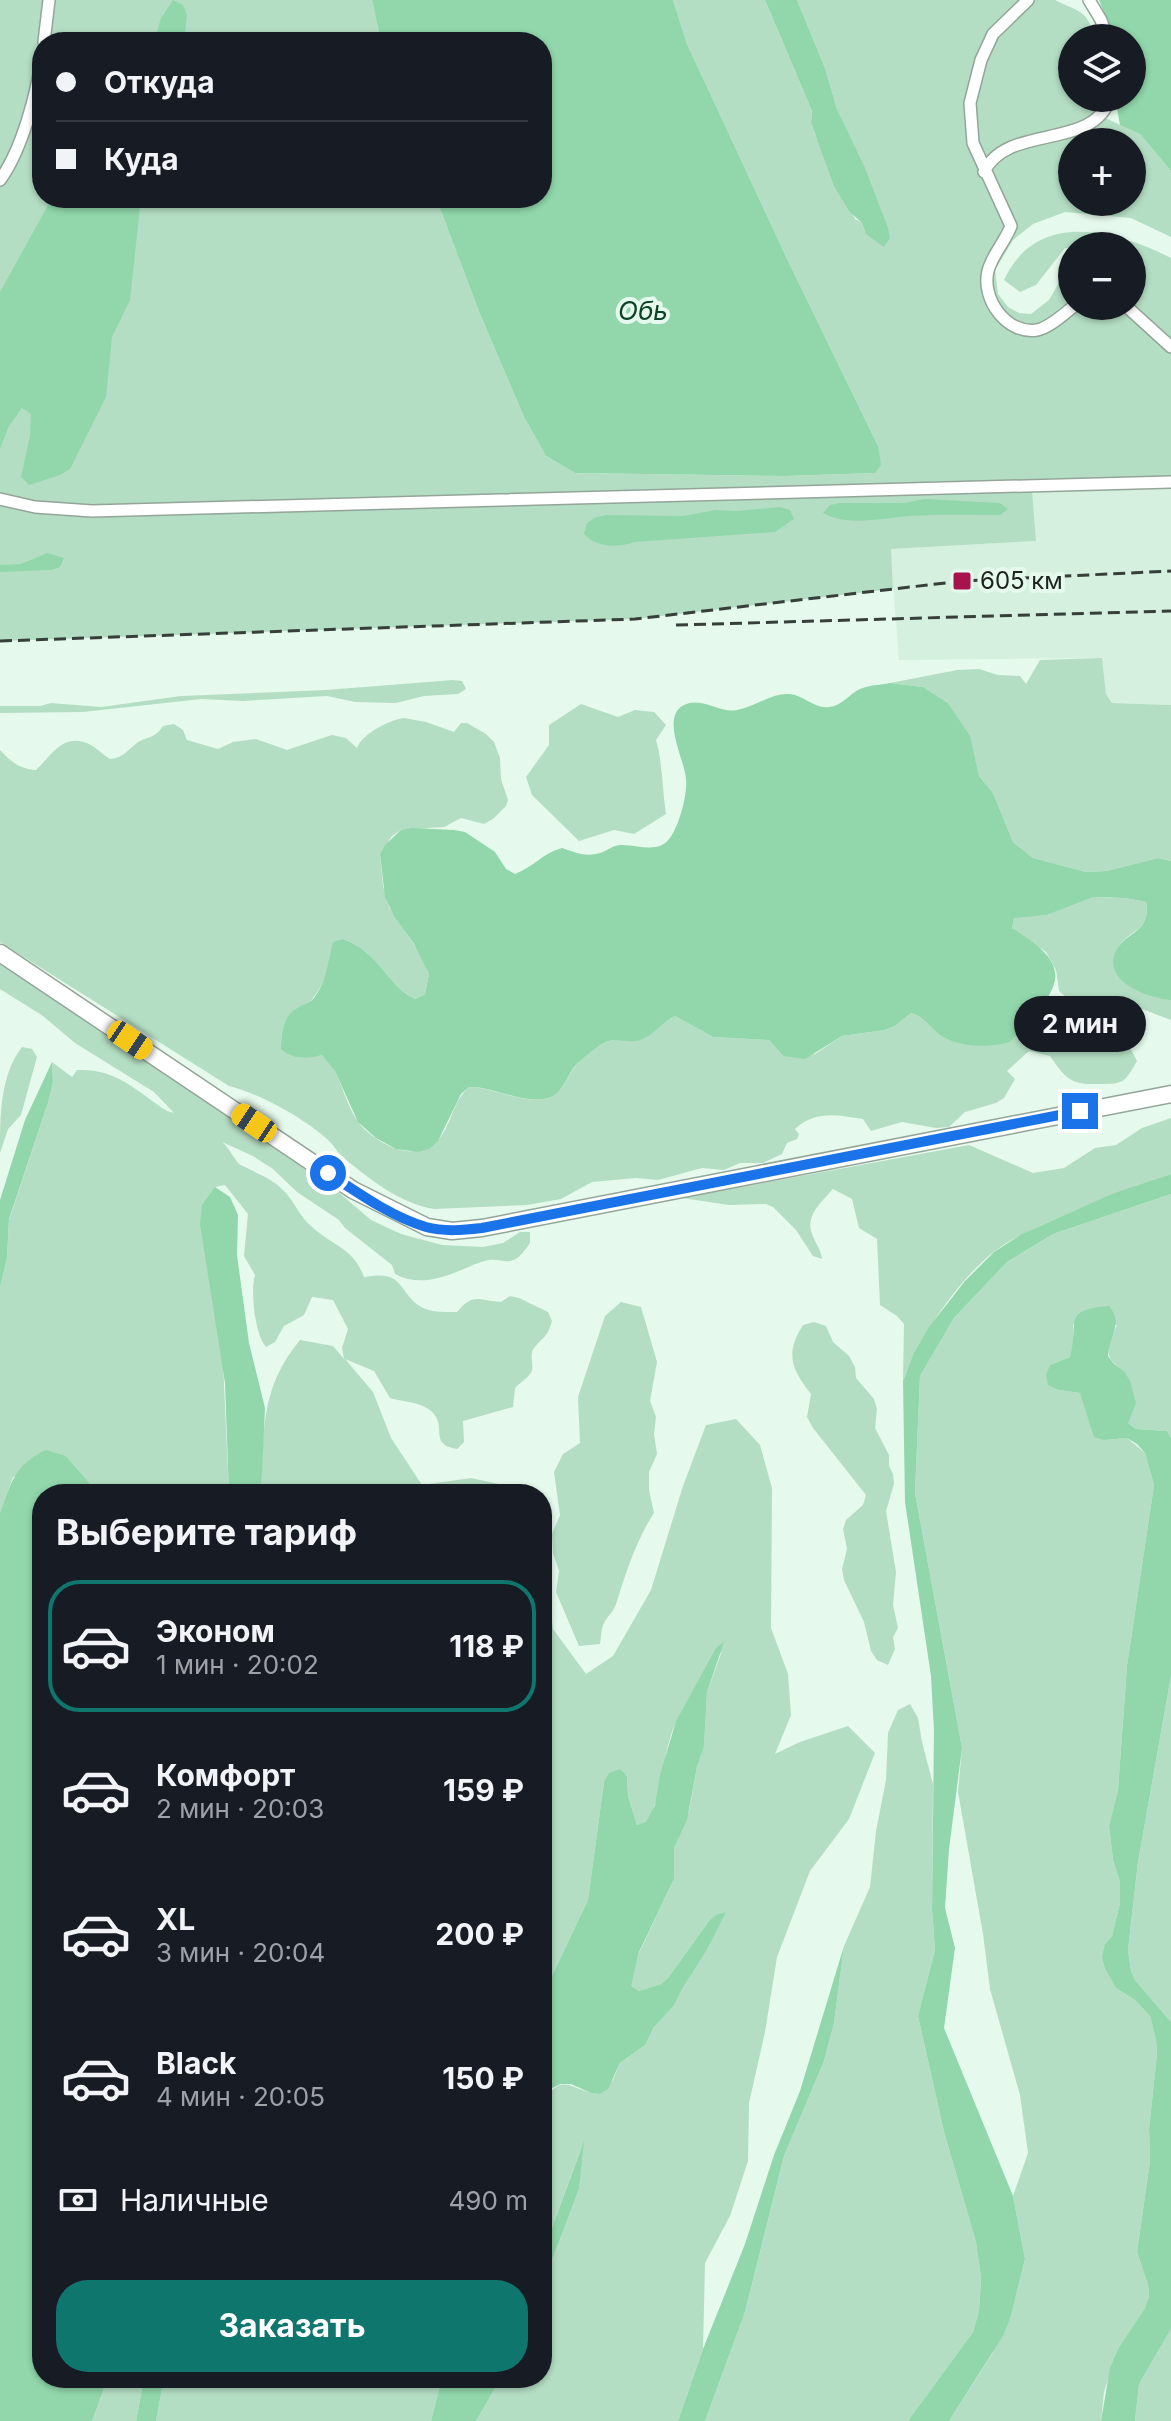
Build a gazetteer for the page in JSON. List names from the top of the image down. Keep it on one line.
{"water":["Обь"],"places":{"transit":["605 км"]},"page":{"map_buttons":["+","−"],"banner":["Откуда","Куда"],"bubble":"2 мин","heading":"Выберите тариф","list":[{"name":"Эконом","note":"1 мин · 20:02","value":"118 ₽"},{"name":"Комфорт","note":"2 мин · 20:03","value":"159 ₽"},{"name":"XL","note":"3 мин · 20:04","value":"200 ₽"},{"name":"Black","note":"4 мин · 20:05","value":"150 ₽"}],"pay":["Наличные","490 m"],"buttons":"Заказать"}}
